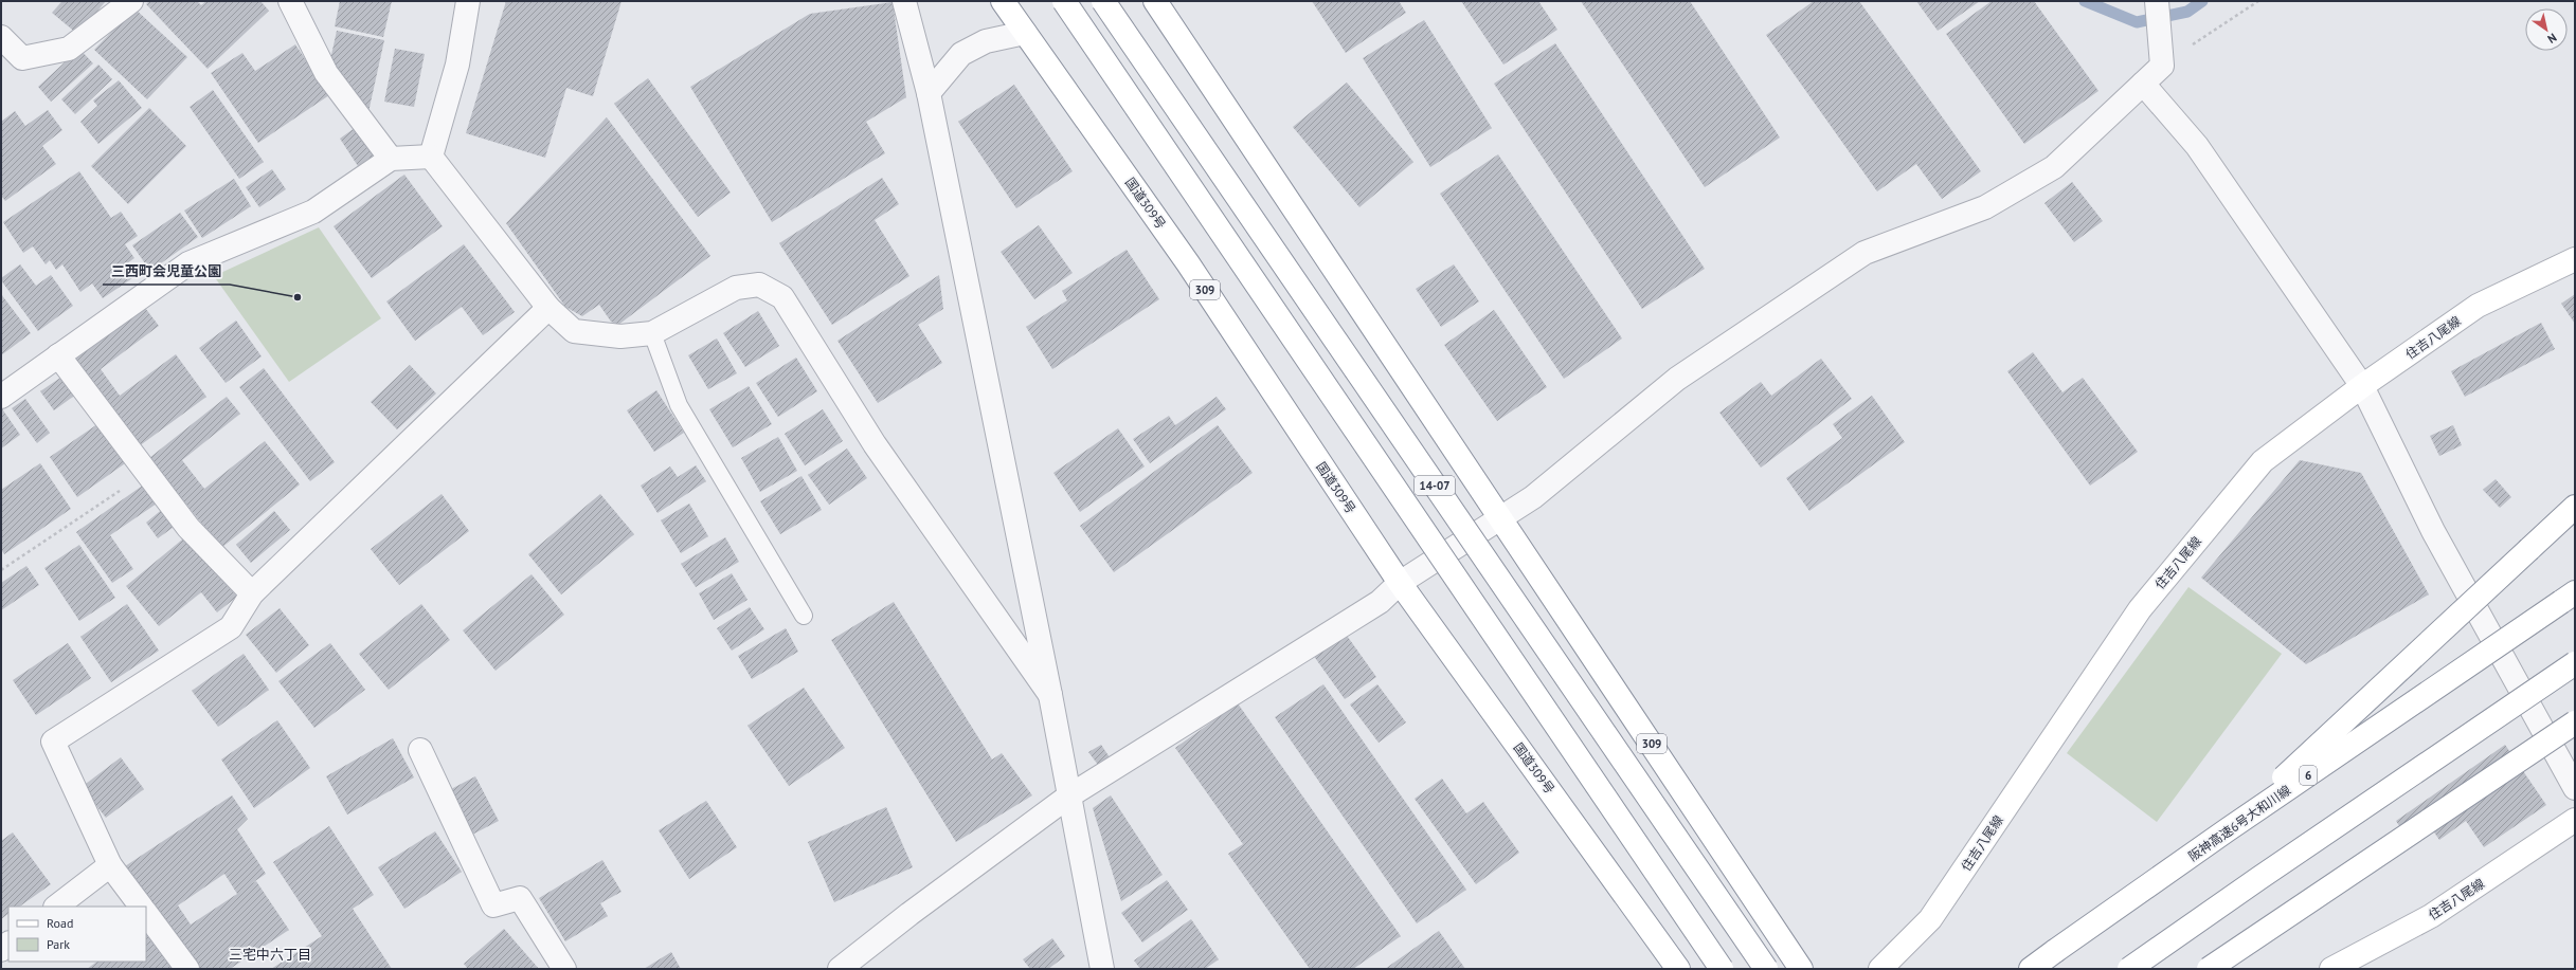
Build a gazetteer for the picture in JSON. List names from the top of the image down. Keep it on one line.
{"streets":{"main road":["国道309号","309","住吉八尾線","14-07","6","阪神高速6号大和川線"]},"districts":["三宅中六丁目"],"places":["三西町会児童公園"],"legend":["Road","Park"],"north":"bottom right"}
